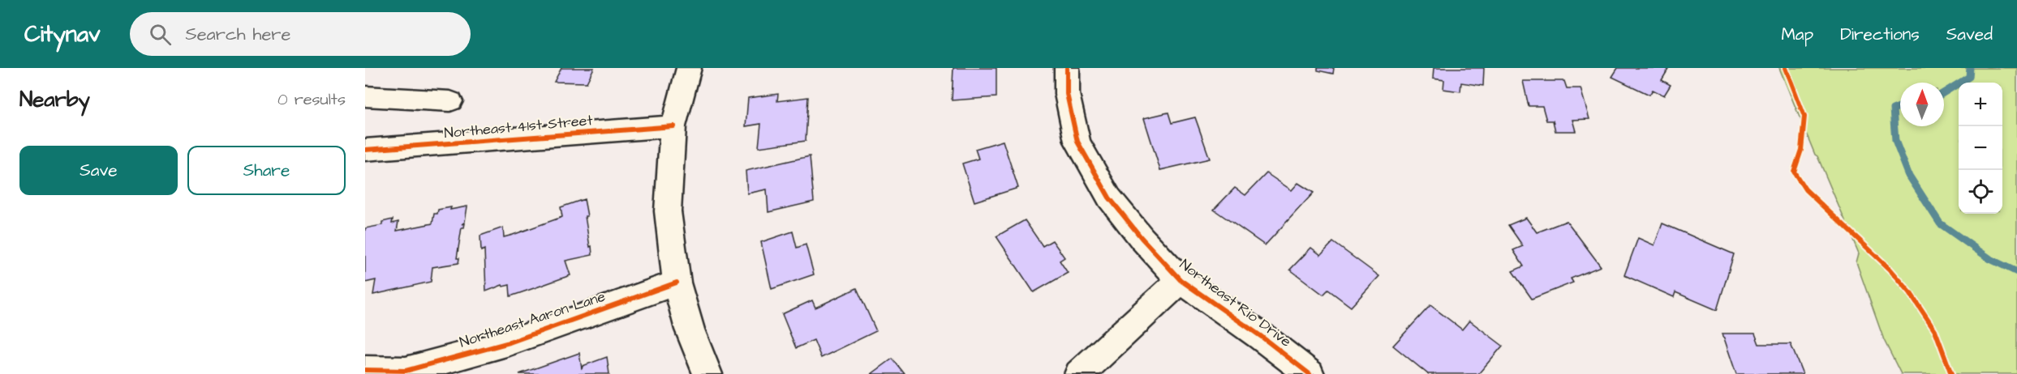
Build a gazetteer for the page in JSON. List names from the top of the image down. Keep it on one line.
{"streets":{"street":["Northeast 41st Street","Northeast Rio Drive","Northeast Aaron Lane"]},"north":"top","page":{"header":"Citynav","search":"Search here","nav":["Map","Directions","Saved"],"heading":["Nearby","0 results"],"map_buttons":["+","−"],"buttons":["Save","Share"]}}
